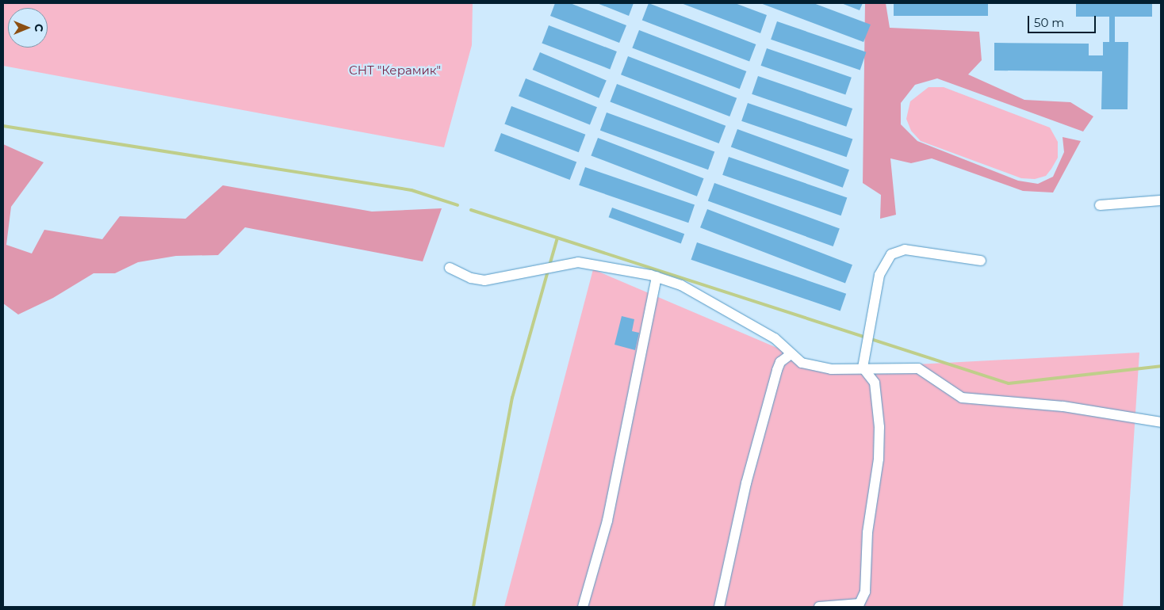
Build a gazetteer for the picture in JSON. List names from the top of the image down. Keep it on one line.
{"parks":["СНТ \"Керамик\""],"scale_bar":"50 m","north":"right"}
